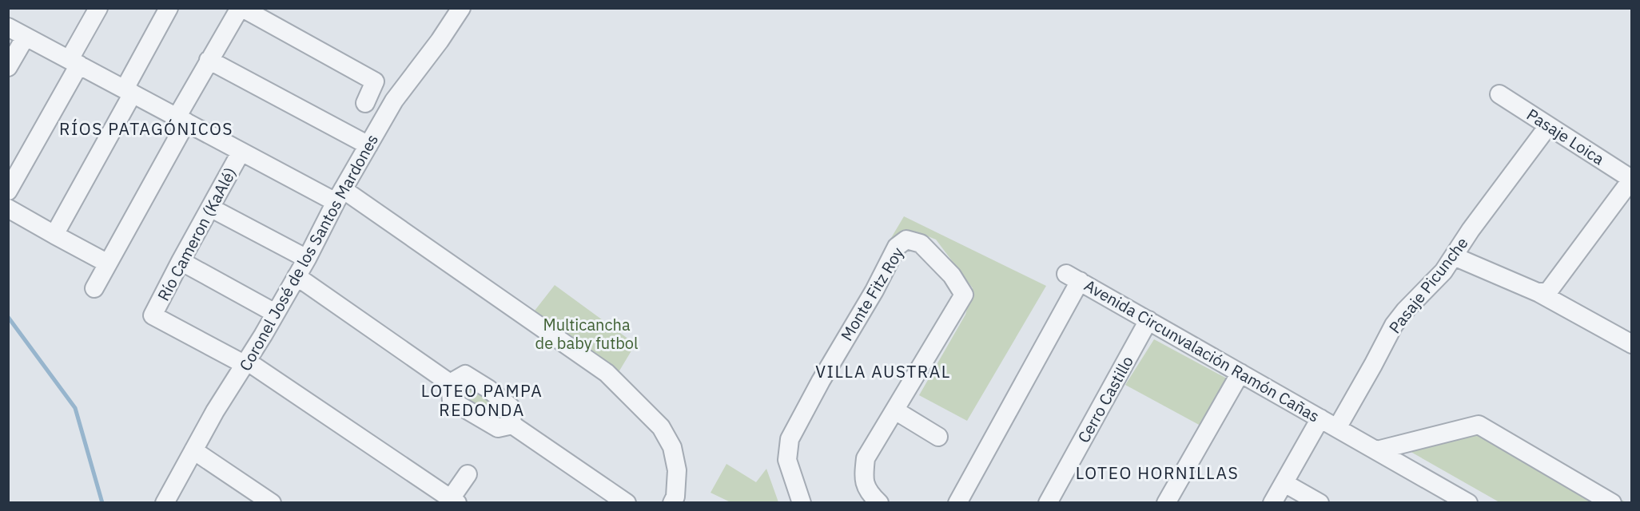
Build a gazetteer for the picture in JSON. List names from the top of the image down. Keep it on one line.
{"streets":{"street":["Pasaje Loica","Río Cameron (KaAlé)","Coronel José de los Santos Mardones","Pasaje Picunche","Monte Fitz Roy","Avenida Circunvalación Ramón Cañas","Cerro Castillo"]},"crossings":[["Pasaje Loica","Pasaje Picunche"],["Río Cameron (KaAlé)","Coronel José de los Santos Mardones"],["Pasaje Picunche","Avenida Circunvalación Ramón Cañas"],["Avenida Circunvalación Ramón Cañas","Cerro Castillo"]],"districts":["RÍOS PATAGÓNICOS","VILLA AUSTRAL","LOTEO PAMPA REDONDA","LOTEO HORNILLAS"],"parks":["Multicancha de baby futbol"]}
